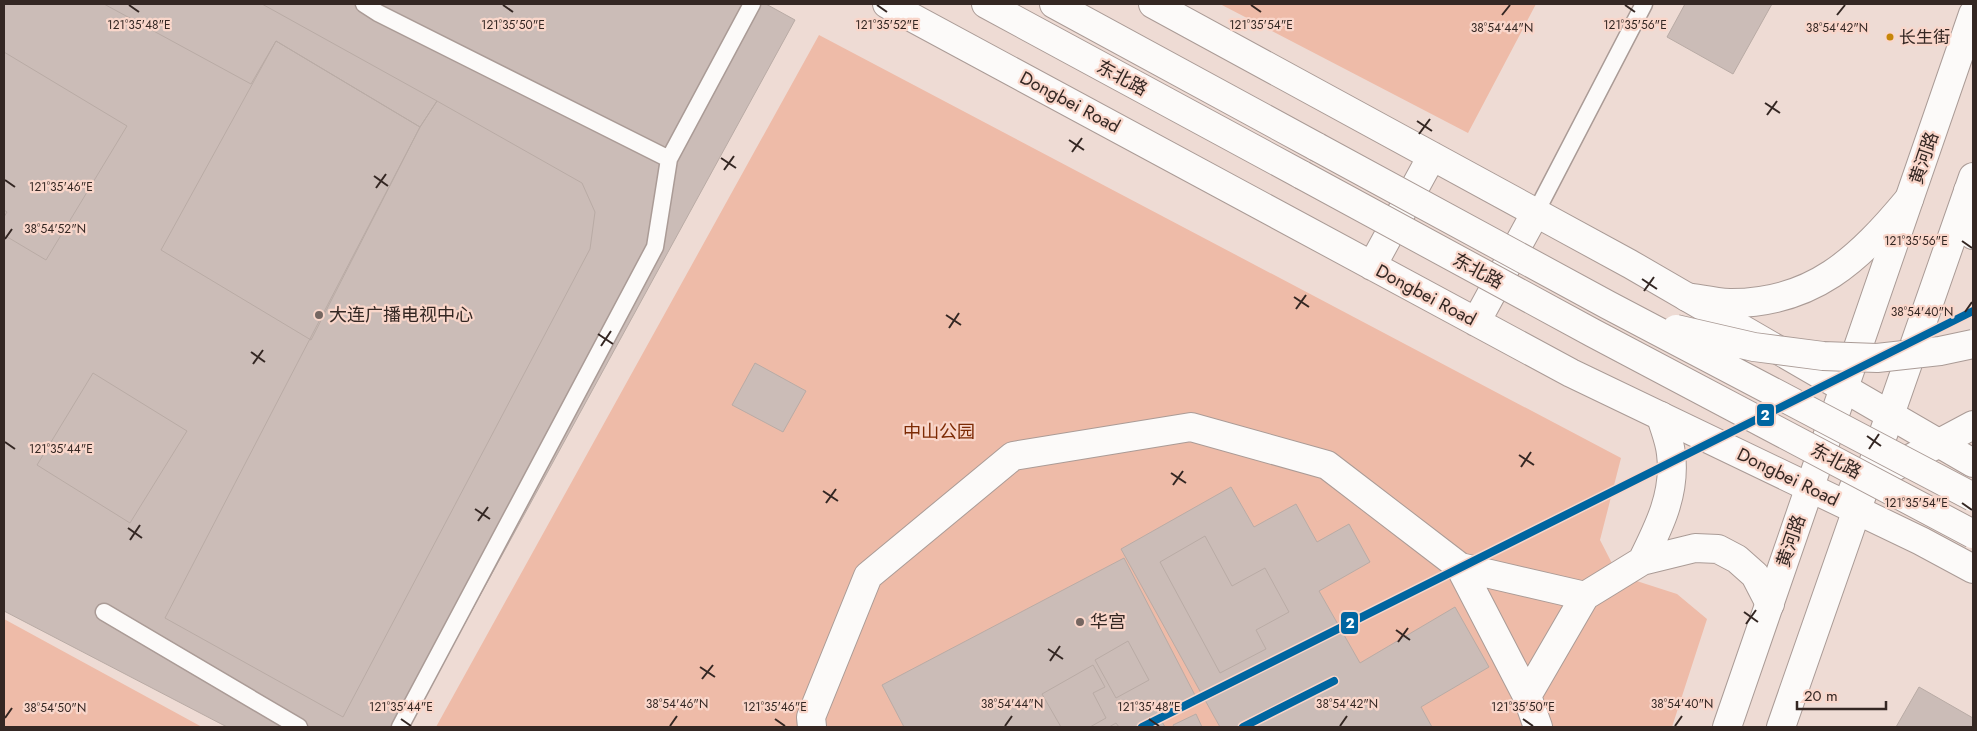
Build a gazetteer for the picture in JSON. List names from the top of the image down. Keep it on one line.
{"streets":{"main road":["东北路","Dongbei Road","黄河路"]},"crossings":[["Dongbei Road","黄河路"]],"parks":["中山公园"],"places":["长生街","大连广播电视中心","华宫"],"lines":["transit line 2"],"scale_bar":"20 m","coordinates":["121°35'48\"E","121°35'50\"E","121°35'52\"E","121°35'54\"E","121°35'56\"E","38°54'44\"N","38°54'42\"N","121°35'46\"E","38°54'52\"N","38°54'40\"N","121°35'44\"E","38°54'46\"N","38°54'50\"N"]}
